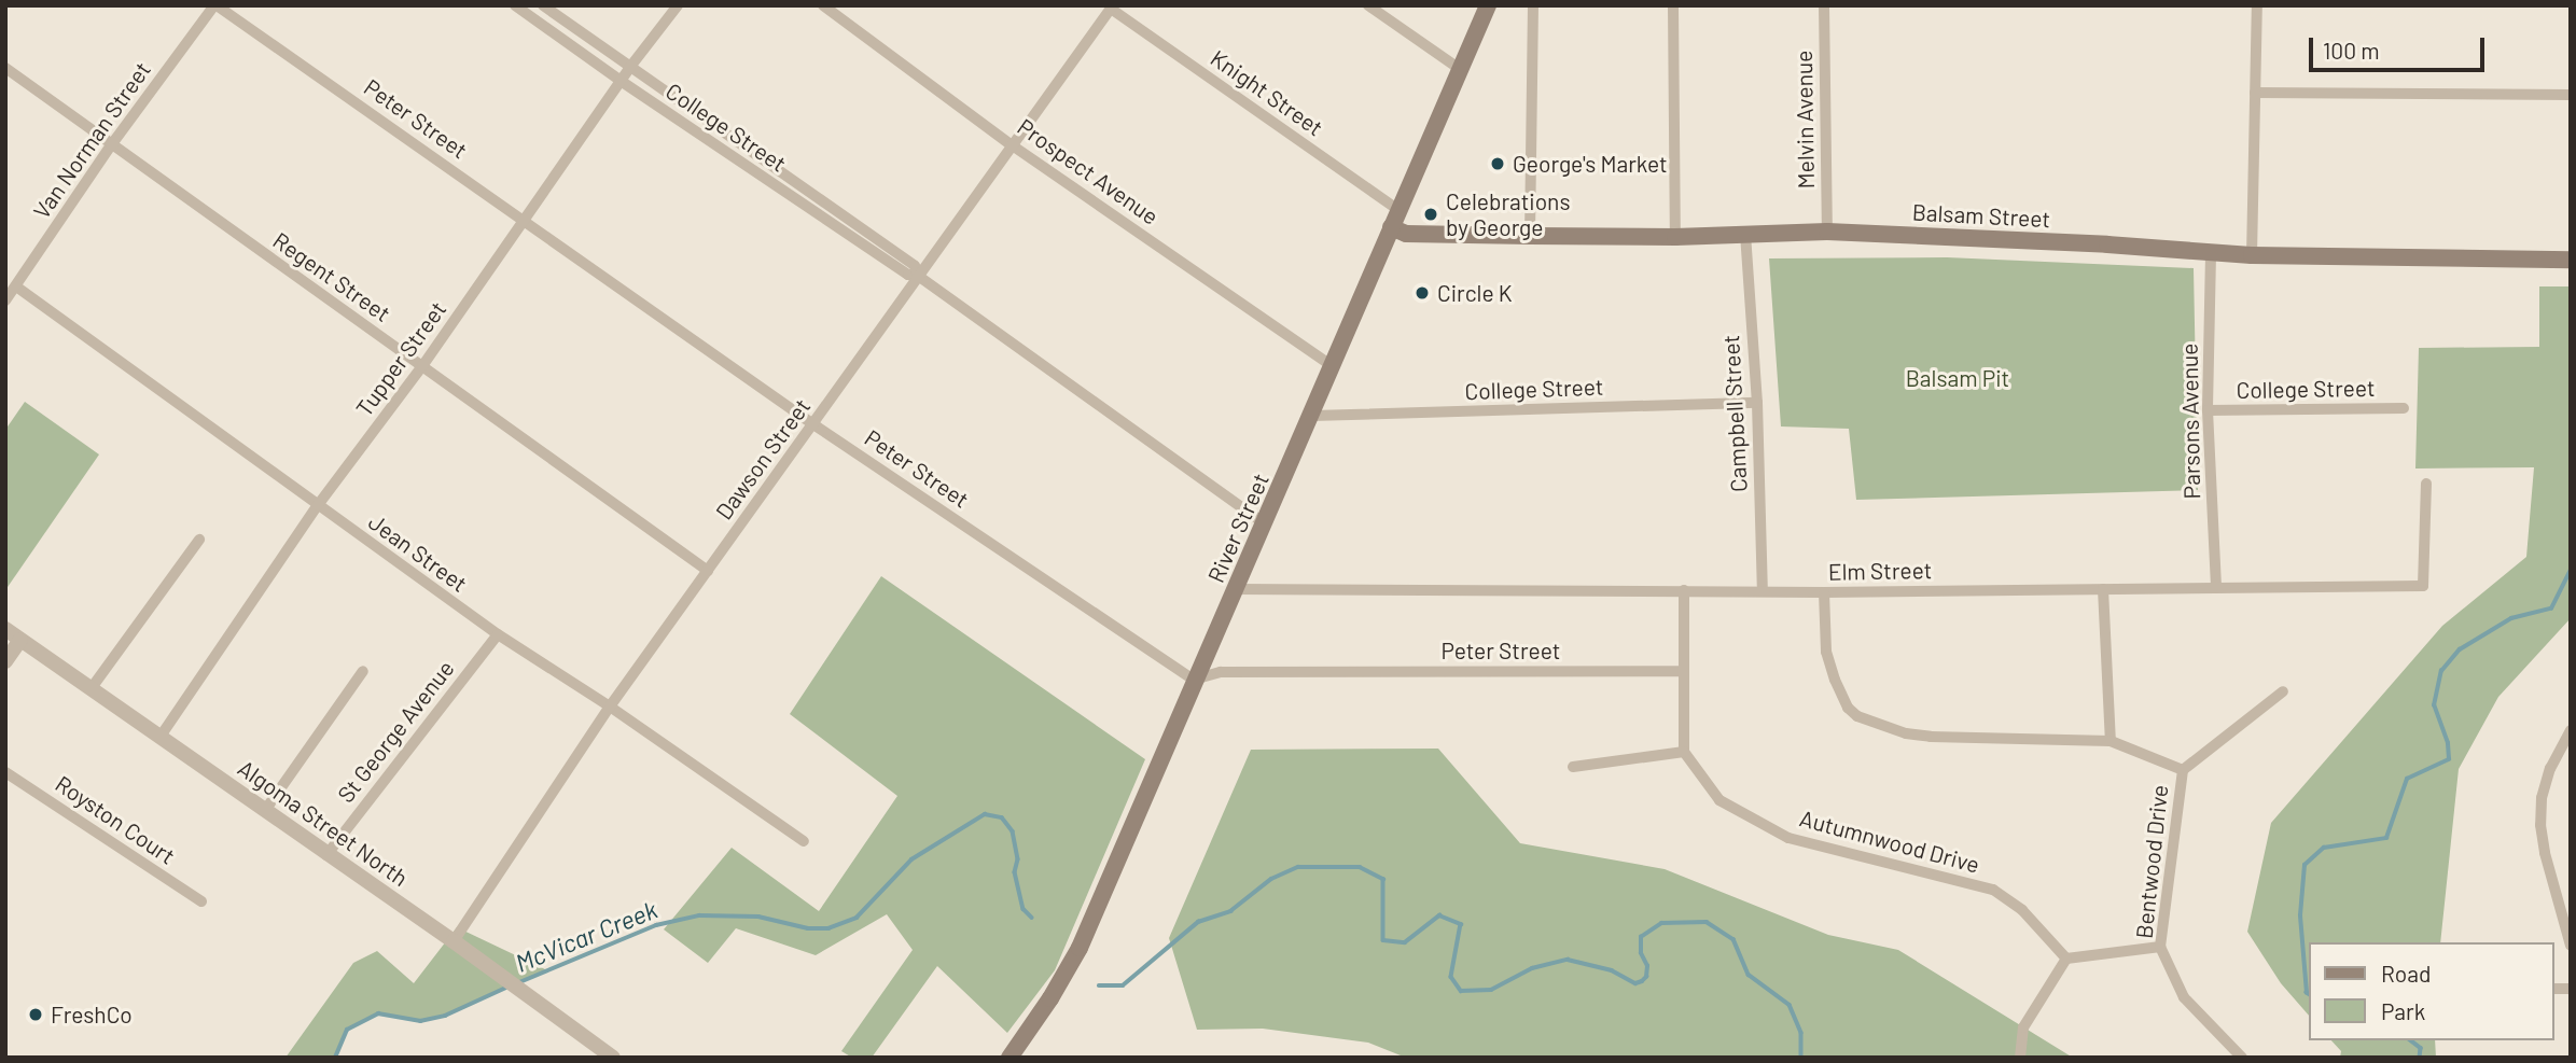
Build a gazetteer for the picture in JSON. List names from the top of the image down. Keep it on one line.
{"streets":{"main road":["Balsam Street","River Street"],"street":["Knight Street","Peter Street","Melvin Avenue","College Street","Van Norman Street","Prospect Avenue","Regent Street","Tupper Street","Campbell Street","Parsons Avenue","Dawson Street","Jean Street","Elm Street","St George Avenue","Royston Court","Algoma Street North","Autumnwood Drive","Bentwood Drive"]},"crossings":[["Knight Street","Dawson Street"],["Knight Street","River Street"],["Peter Street","Van Norman Street"],["Peter Street","Tupper Street"],["Peter Street","Dawson Street"],["Peter Street","River Street"],["Melvin Avenue","Balsam Street"],["College Street","Tupper Street"],["College Street","Campbell Street"],["College Street","Parsons Avenue"],["College Street","Dawson Street"],["College Street","River Street"],["Van Norman Street","Regent Street"],["Van Norman Street","Jean Street"],["Prospect Avenue","Dawson Street"],["Prospect Avenue","River Street"],["Balsam Street","Campbell Street"],["Balsam Street","Parsons Avenue"],["Balsam Street","River Street"],["Regent Street","Tupper Street"],["Regent Street","Dawson Street"],["Tupper Street","Jean Street"],["Tupper Street","Algoma Street North"],["Campbell Street","Elm Street"],["Parsons Avenue","Elm Street"],["Dawson Street","Jean Street"],["Dawson Street","Algoma Street North"],["River Street","Elm Street"],["Jean Street","St George Avenue"],["St George Avenue","Algoma Street North"]],"water":["McVicar Creek"],"parks":["Balsam Pit"],"places":["George's Market","Celebrations by George","Circle K","FreshCo"],"legend":["Road","Park"],"scale_bar":"100 m"}
